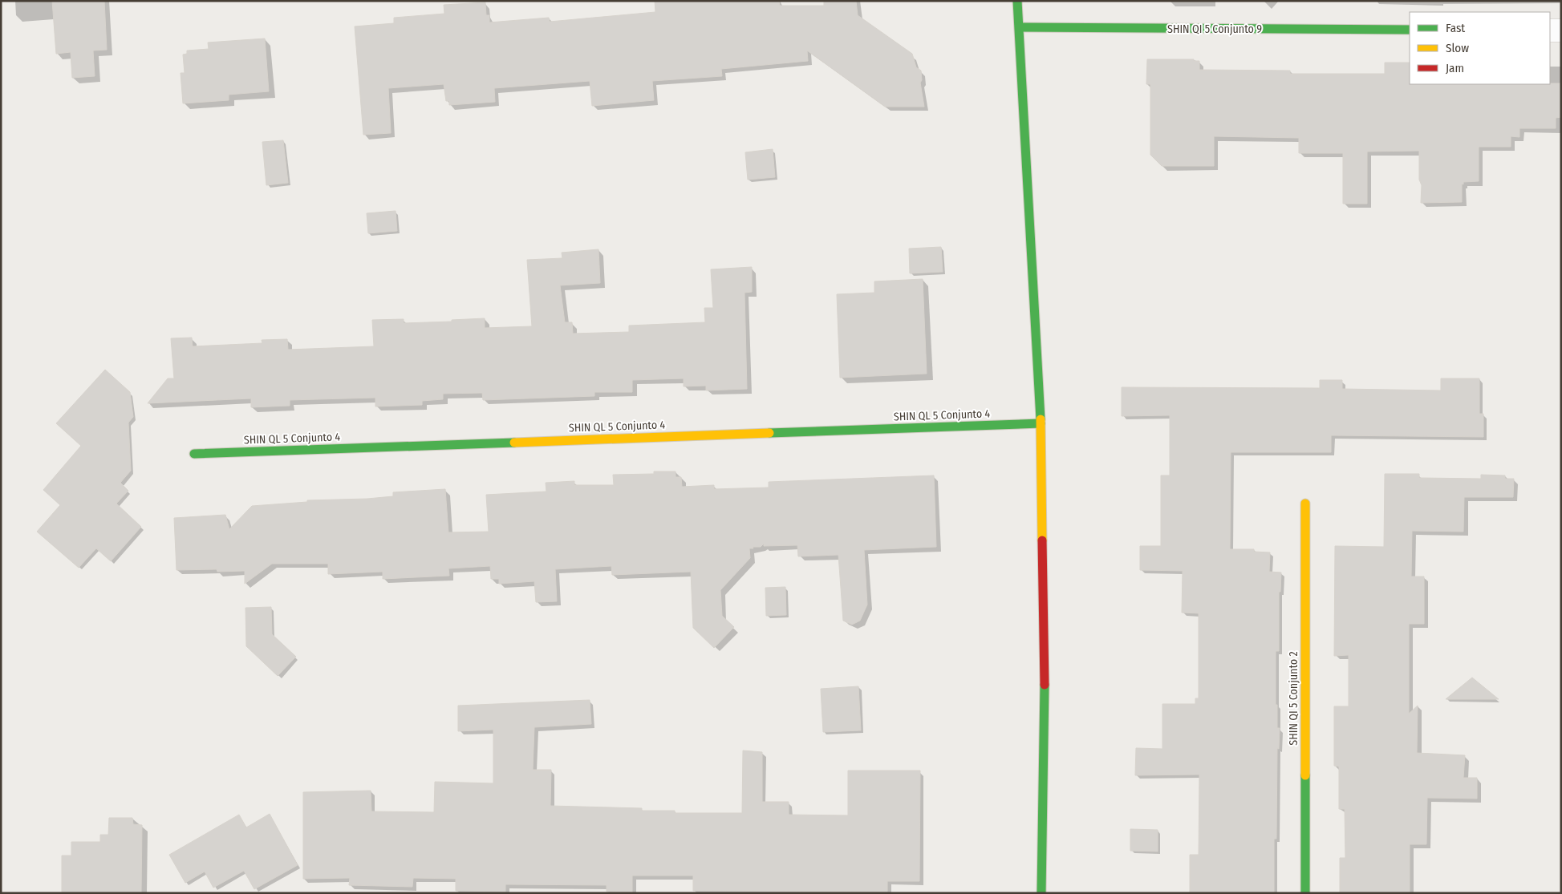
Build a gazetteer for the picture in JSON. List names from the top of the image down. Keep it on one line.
{"streets":{"street":["SHIN QI 5 Conjunto 9","SHIN QL 5 Conjunto 4","SHIN QI 5 Conjunto 2"]},"legend":["Fast","Slow","Jam"]}
